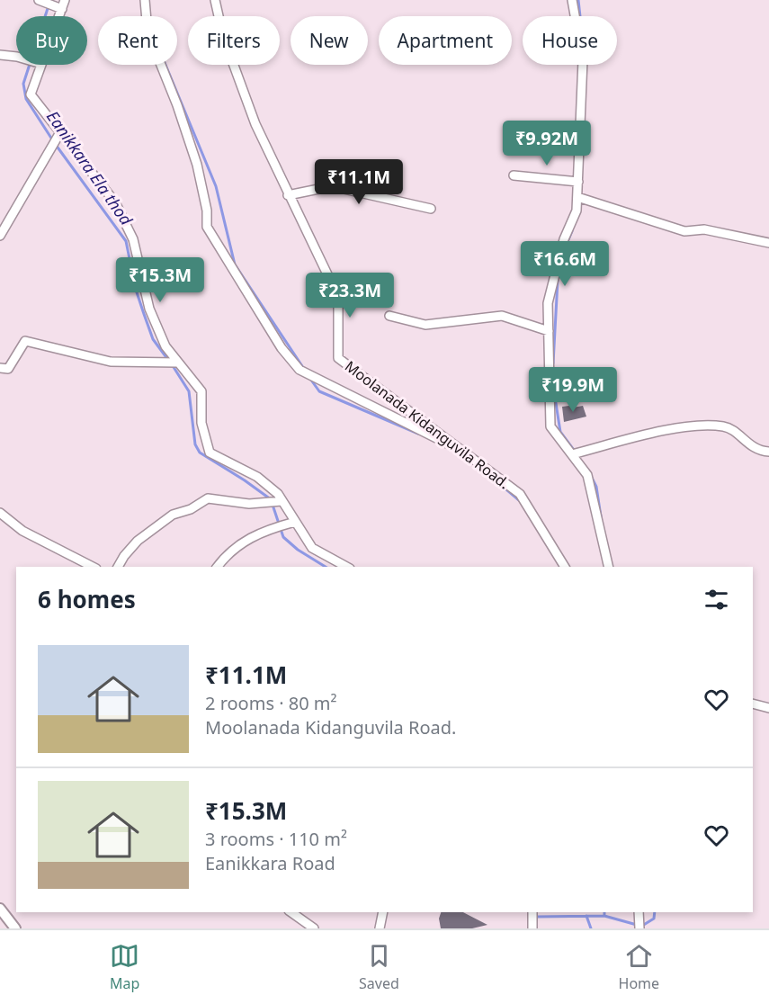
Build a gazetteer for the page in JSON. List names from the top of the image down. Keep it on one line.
{"streets":{"street":["Moolanada Kidanguvila Road."]},"water":["Eanikkara Ela thod"],"page":{"chip":["Buy","Rent","Filters","New","Apartment","House"],"price":["₹9.92M","₹11.1M","₹16.6M","₹15.3M","₹23.3M","₹19.9M"],"heading":"6 homes","list":[{"name":"₹11.1M","note":"2 rooms · 80 m² · Moolanada Kidanguvila Road."},{"name":"₹15.3M","note":"3 rooms · 110 m² · Eanikkara Road"}],"tabs":["Map","Saved","Home"]}}
